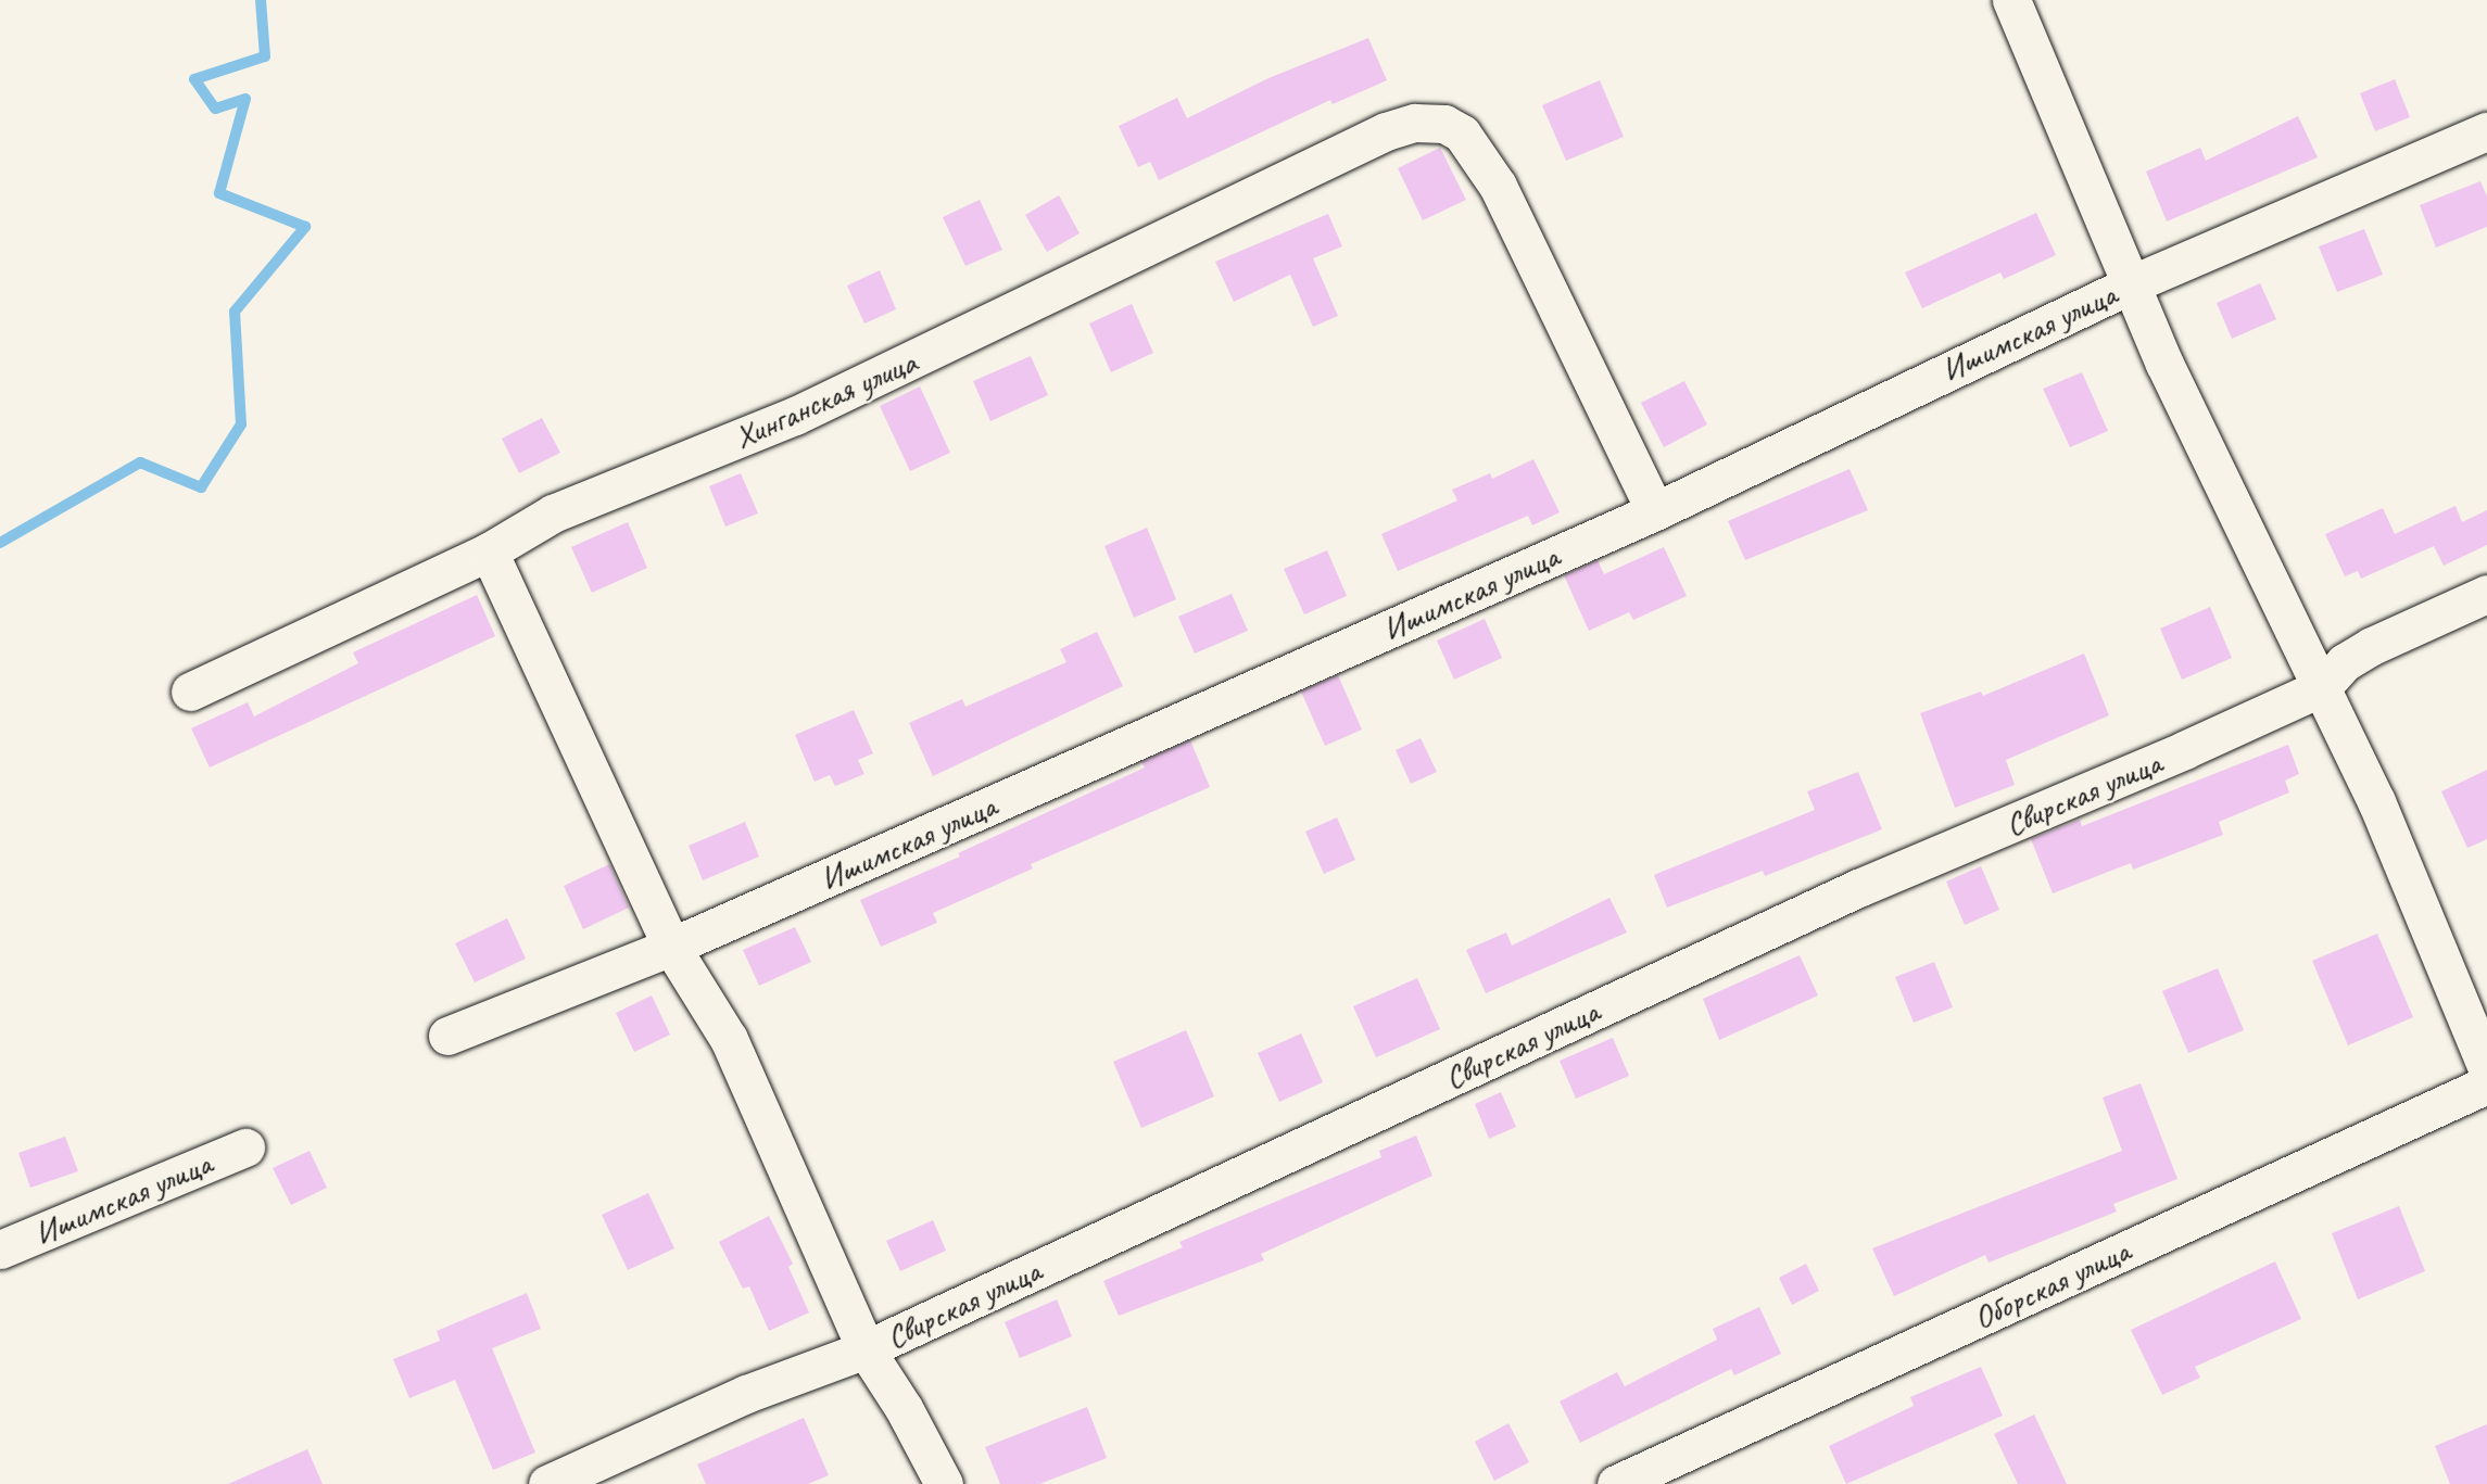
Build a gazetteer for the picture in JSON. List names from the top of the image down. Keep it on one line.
{"streets":{"street":["Ишимская улица","Хинганская улица","Свирская улица","Оборская улица"]},"crossings":[["Ишимская улица","Хинганская улица"]]}
